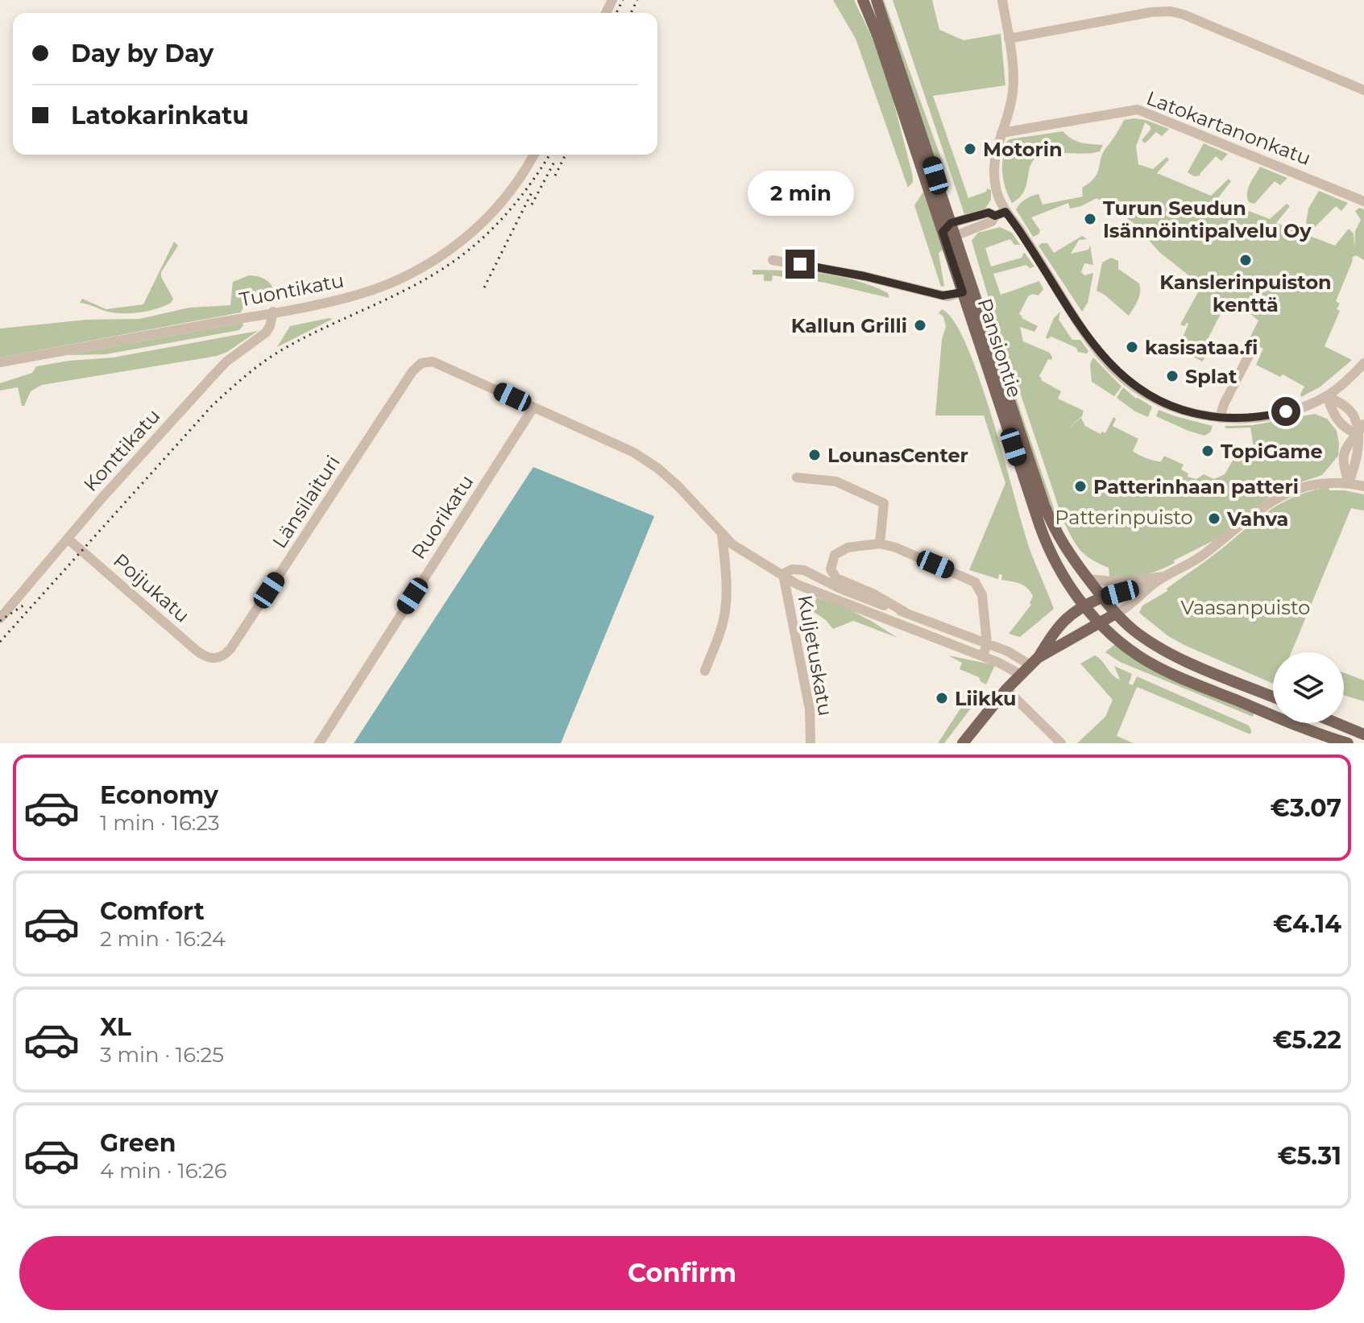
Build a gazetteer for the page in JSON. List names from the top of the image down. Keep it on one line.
{"streets":{"main road":["Pansiontie"],"street":["Latokartanonkatu","Tuontikatu","Konttikatu","Länsilaituri","Ruorikatu","Poijukatu","Kuljetuskatu"]},"crossings":[["Tuontikatu","Konttikatu"],["Konttikatu","Poijukatu"],["Länsilaituri","Ruorikatu"],["Länsilaituri","Poijukatu"]],"parks":["Patterinpuisto","Vaasanpuisto"],"places":["Motorin","Turun Seudun Isännöintipalvelu Oy","Kanslerinpuiston kenttä","Kallun Grilli","kasisataa.fi","Splat","TopiGame","LounasCenter","Patterinhaan patteri","Vahva","Liikku"],"page":{"banner":["Day by Day","Latokarinkatu"],"bubble":"2 min","list":[{"name":"Economy","note":"1 min · 16:23","value":"€3.07"},{"name":"Comfort","note":"2 min · 16:24","value":"€4.14"},{"name":"XL","note":"3 min · 16:25","value":"€5.22"},{"name":"Green","note":"4 min · 16:26","value":"€5.31"}],"buttons":"Confirm"}}
